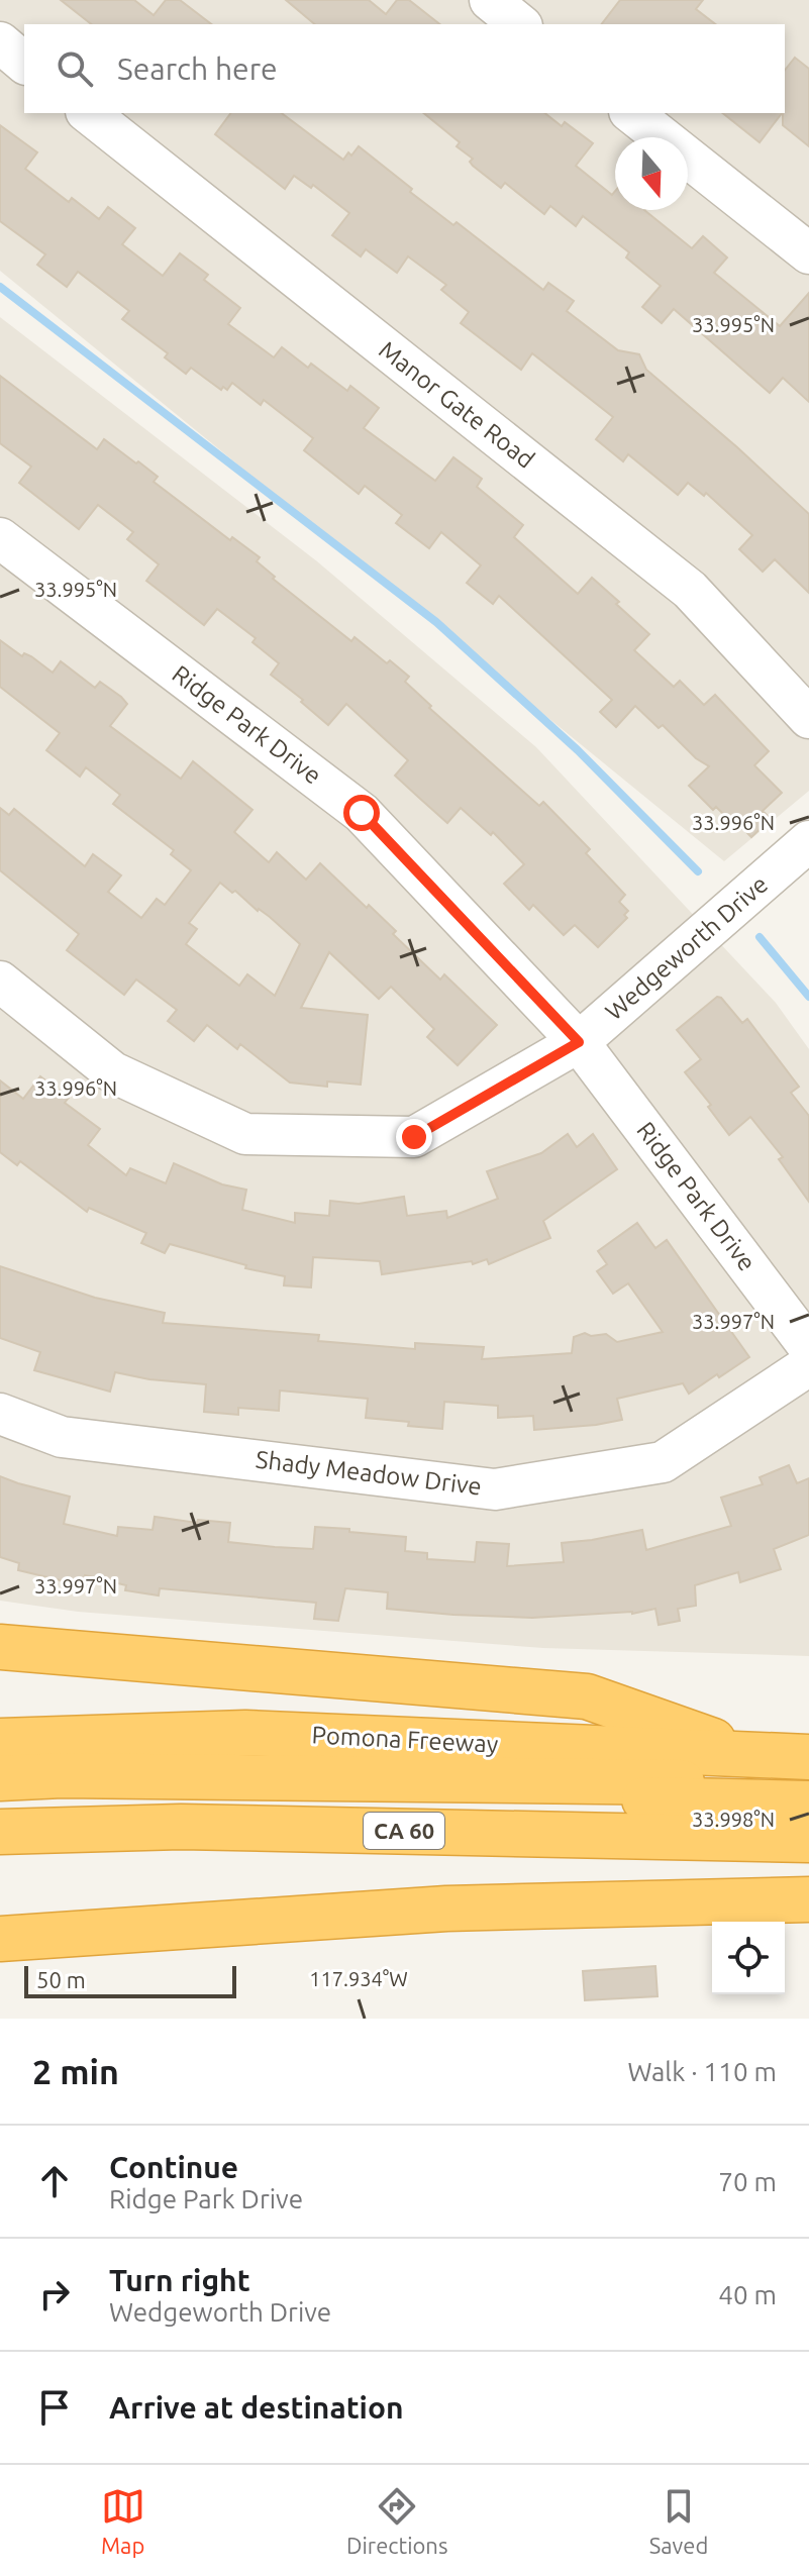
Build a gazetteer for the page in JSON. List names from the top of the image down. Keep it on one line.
{"streets":{"highway":["Pomona Freeway","CA 60"],"street":["Manor Gate Road","Ridge Park Drive","Wedgeworth Drive","Shady Meadow Drive"]},"crossings":[["Ridge Park Drive","Wedgeworth Drive"]],"scale_bar":"50 m","north":"bottom","page":{"search":"Search here","scale":"50 m","heading":["2 min","Walk · 110 m"],"list":[["Continue","Ridge Park Drive","70 m"],["Turn right","Wedgeworth Drive","40 m"],"Arrive at destination"],"nav":["Map","Directions","Saved"]},"coordinates":["33.995°N","33.996°N","33.997°N","33.998°N","117.934°W"]}
